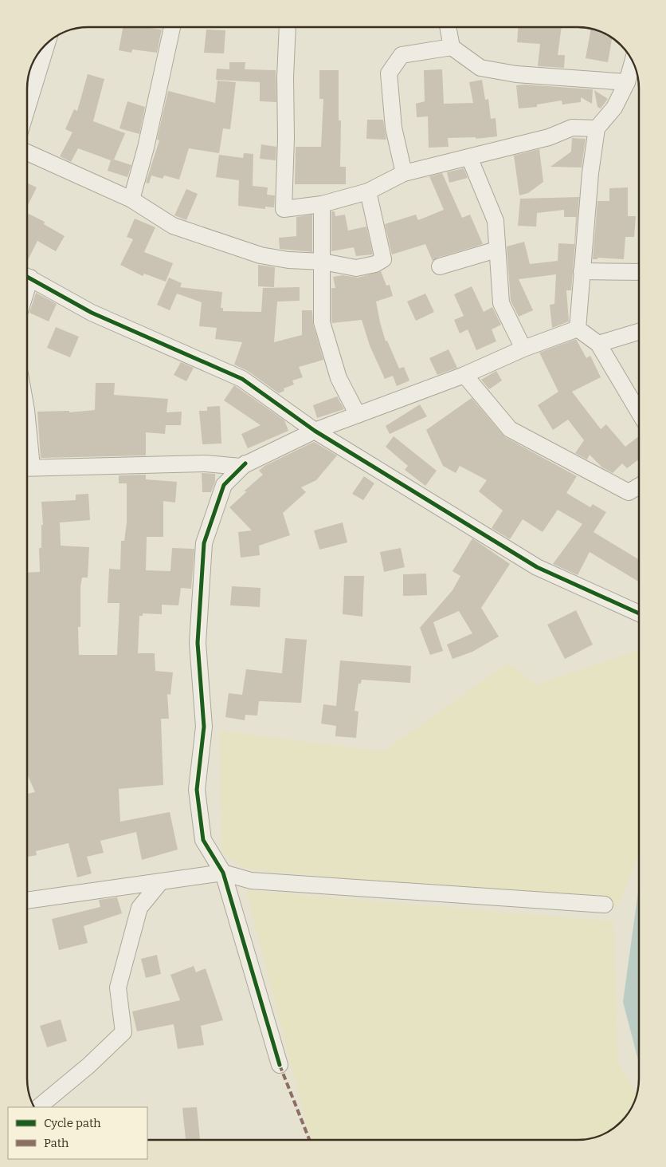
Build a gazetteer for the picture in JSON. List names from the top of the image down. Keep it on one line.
{"legend":["Cycle path","Path"]}
